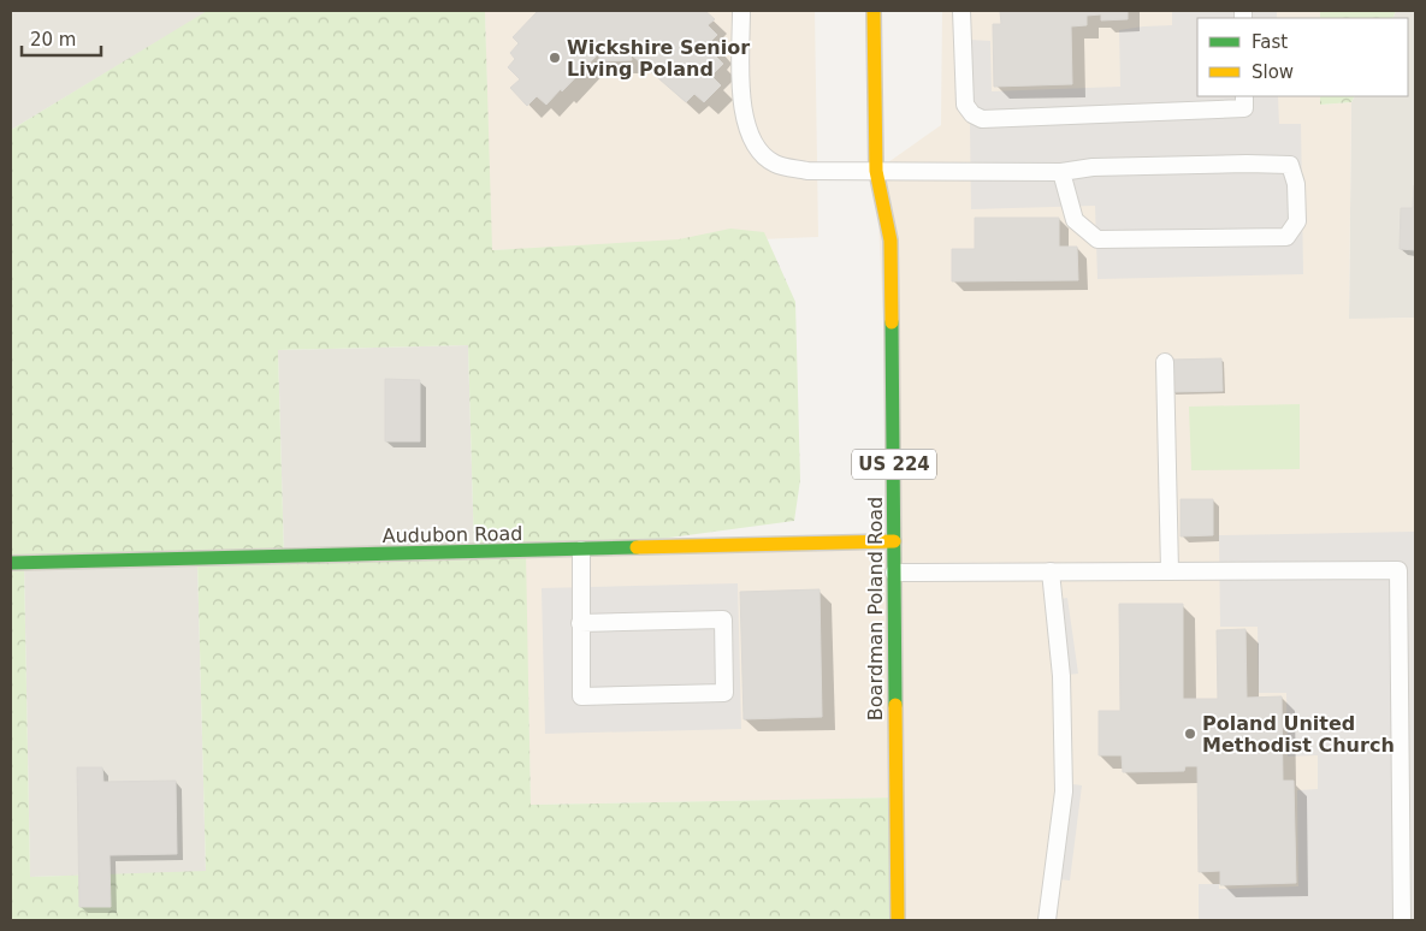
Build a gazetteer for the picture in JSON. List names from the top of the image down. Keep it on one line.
{"streets":{"main road":["US 224","Audubon Road","Boardman Poland Road"]},"crossings":[["Audubon Road","Boardman Poland Road"]],"places":["Wickshire Senior Living Poland","Poland United Methodist Church"],"legend":["Fast","Slow"],"scale_bar":"20 m"}
